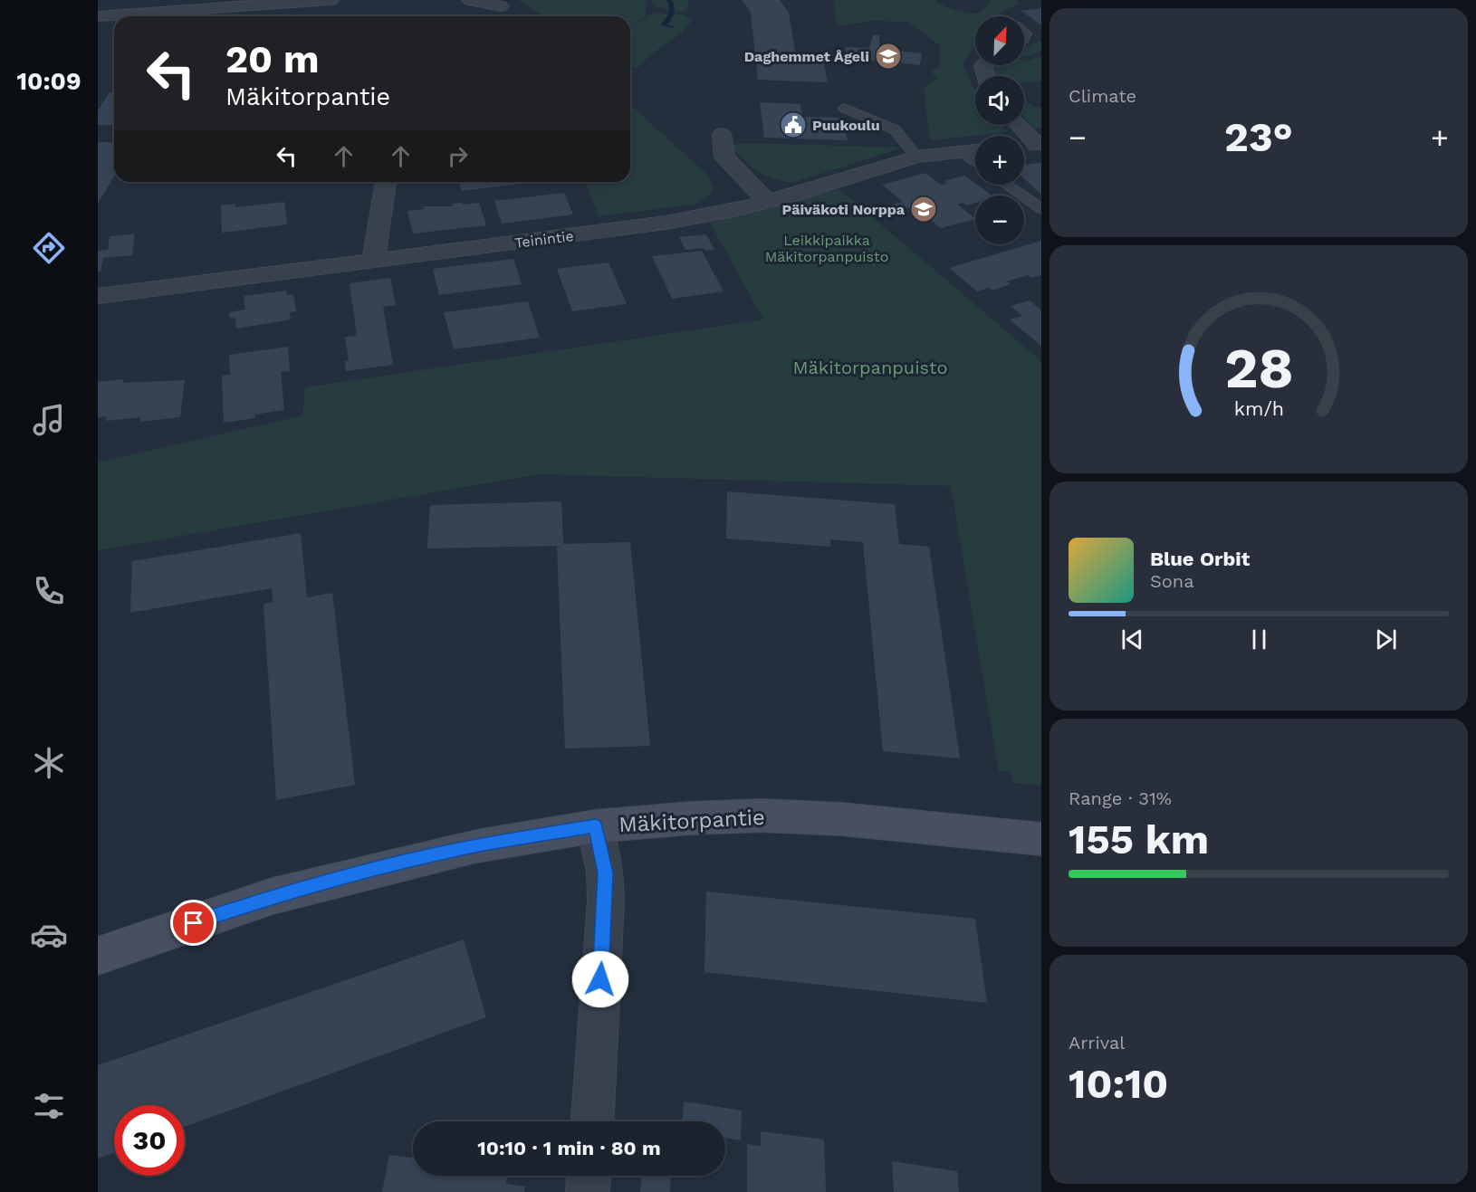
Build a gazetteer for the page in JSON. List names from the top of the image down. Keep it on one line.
{"streets":{"street":["Teinintie","Mäkitorpantie"]},"parks":["Leikkipaikka Mäkitorpanpuisto","Mäkitorpanpuisto"],"places":{"school or university":["Daghemmet Ågeli","Päiväkoti Norppa"],"public building":["Puukoulu"]},"north":"top right","page":{"tabs":"10:09","tile":["Climate",["Range · 31%","155 km"],["Arrival","10:10"]],"map_buttons":["+","−"],"turn":["20 m","Mäkitorpantie"],"heat":["−","23°","+"],"song":["Blue Orbit","Sona"],"limit":"30","trip":"10:10 · 1 min · 80 m","gauge":["28","km/h"]}}
